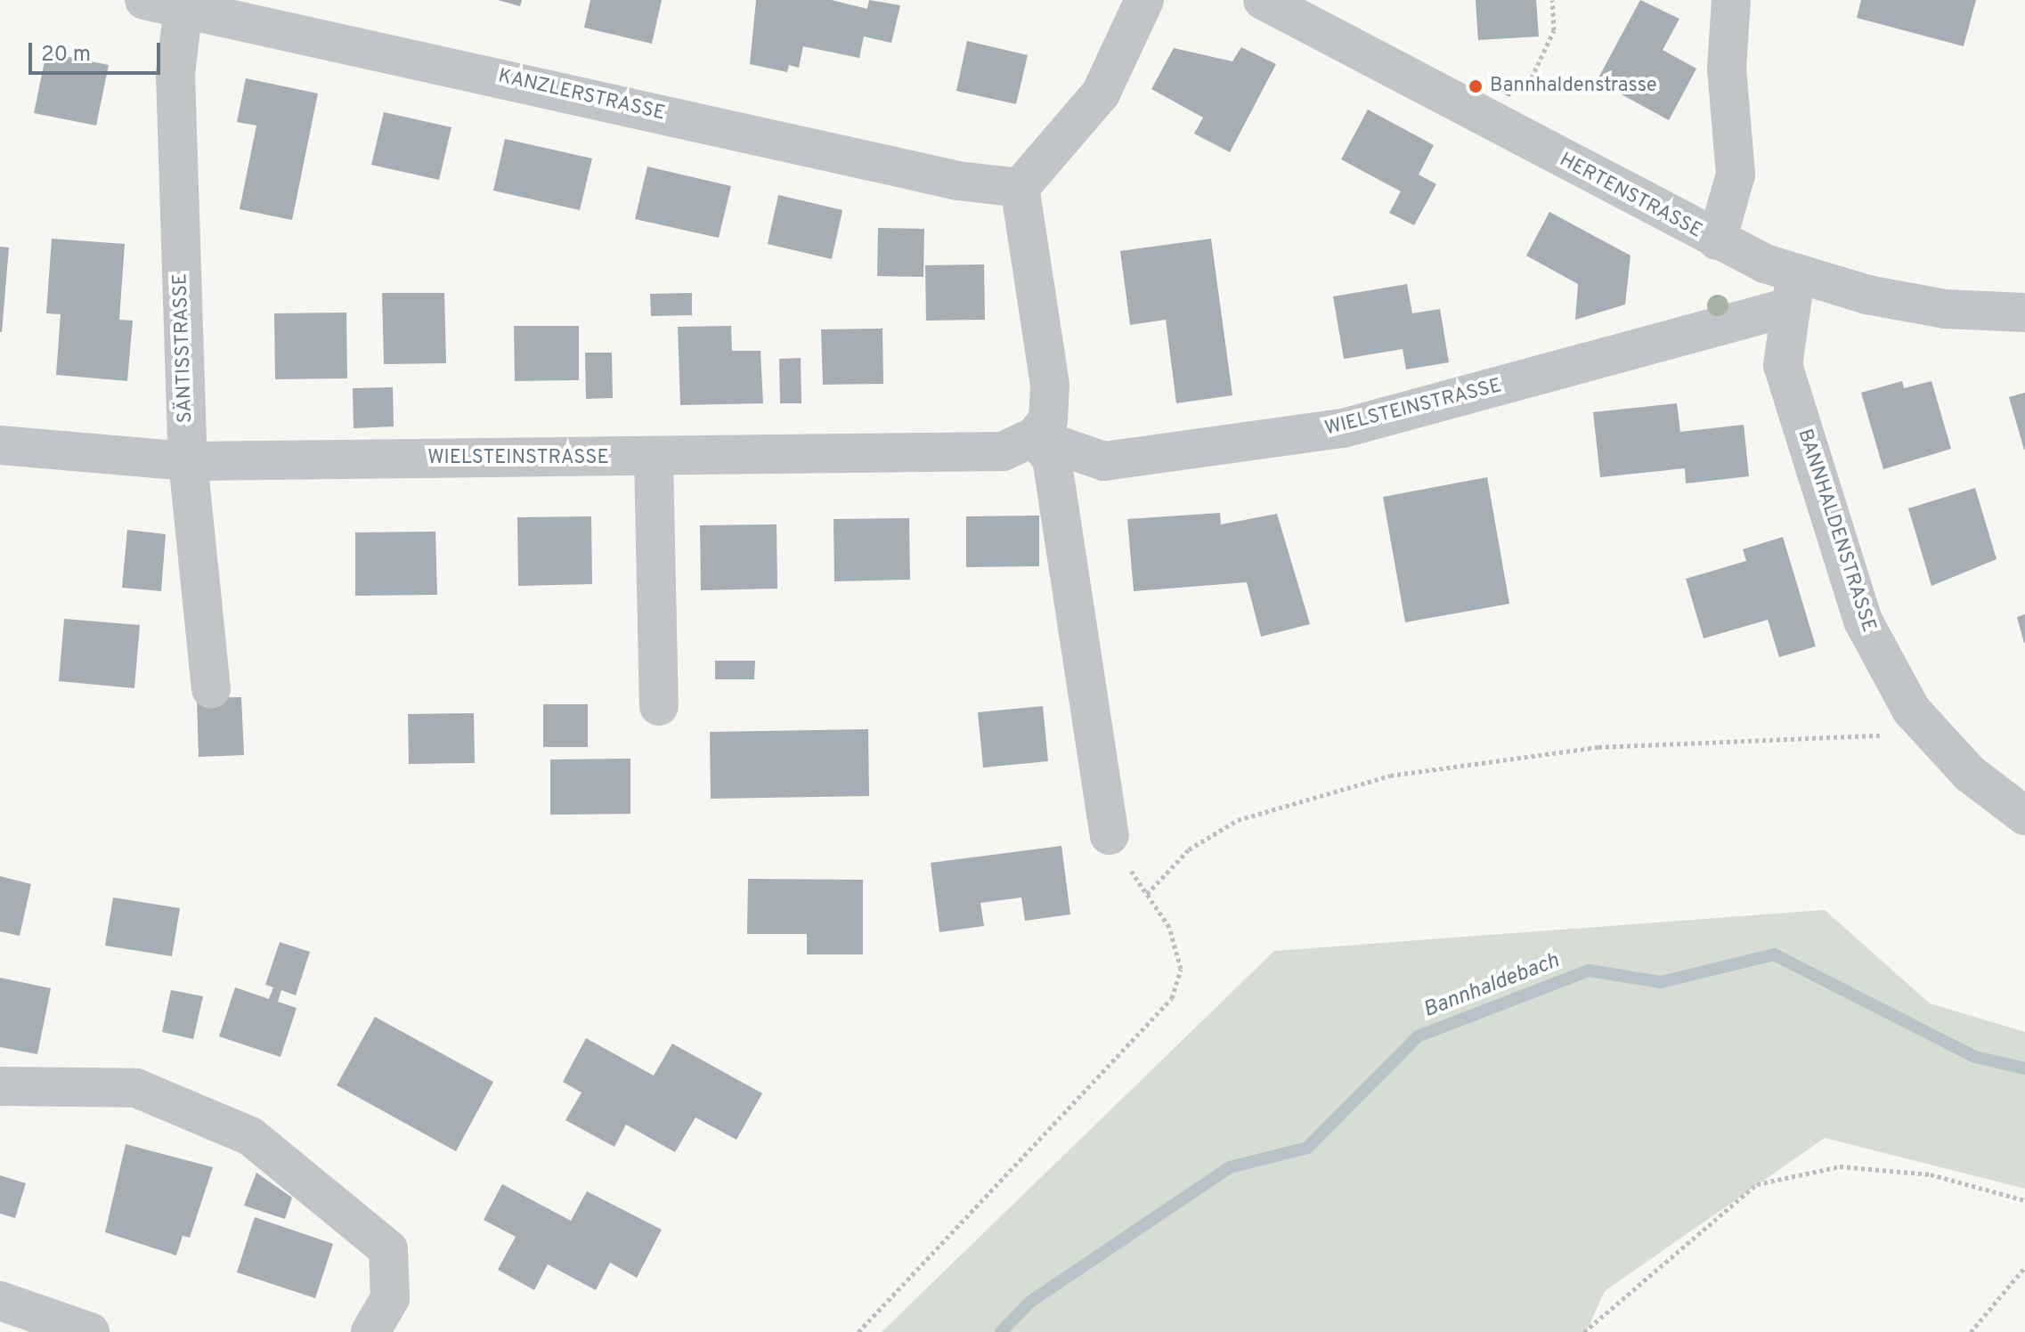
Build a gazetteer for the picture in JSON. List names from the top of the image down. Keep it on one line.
{"streets":{"street":["KANZLERSTRASSE","HERTENSTRASSE","SÄNTISSTRASSE","WIELSTEINSTRASSE","BANNHALDENSTRASSE"]},"crossings":[["KANZLERSTRASSE","SÄNTISSTRASSE"],["HERTENSTRASSE","WIELSTEINSTRASSE"],["HERTENSTRASSE","BANNHALDENSTRASSE"],["SÄNTISSTRASSE","WIELSTEINSTRASSE"],["WIELSTEINSTRASSE","BANNHALDENSTRASSE"]],"water":["Bannhaldebach"],"places":["Bannhaldenstrasse"],"scale_bar":"20 m"}
